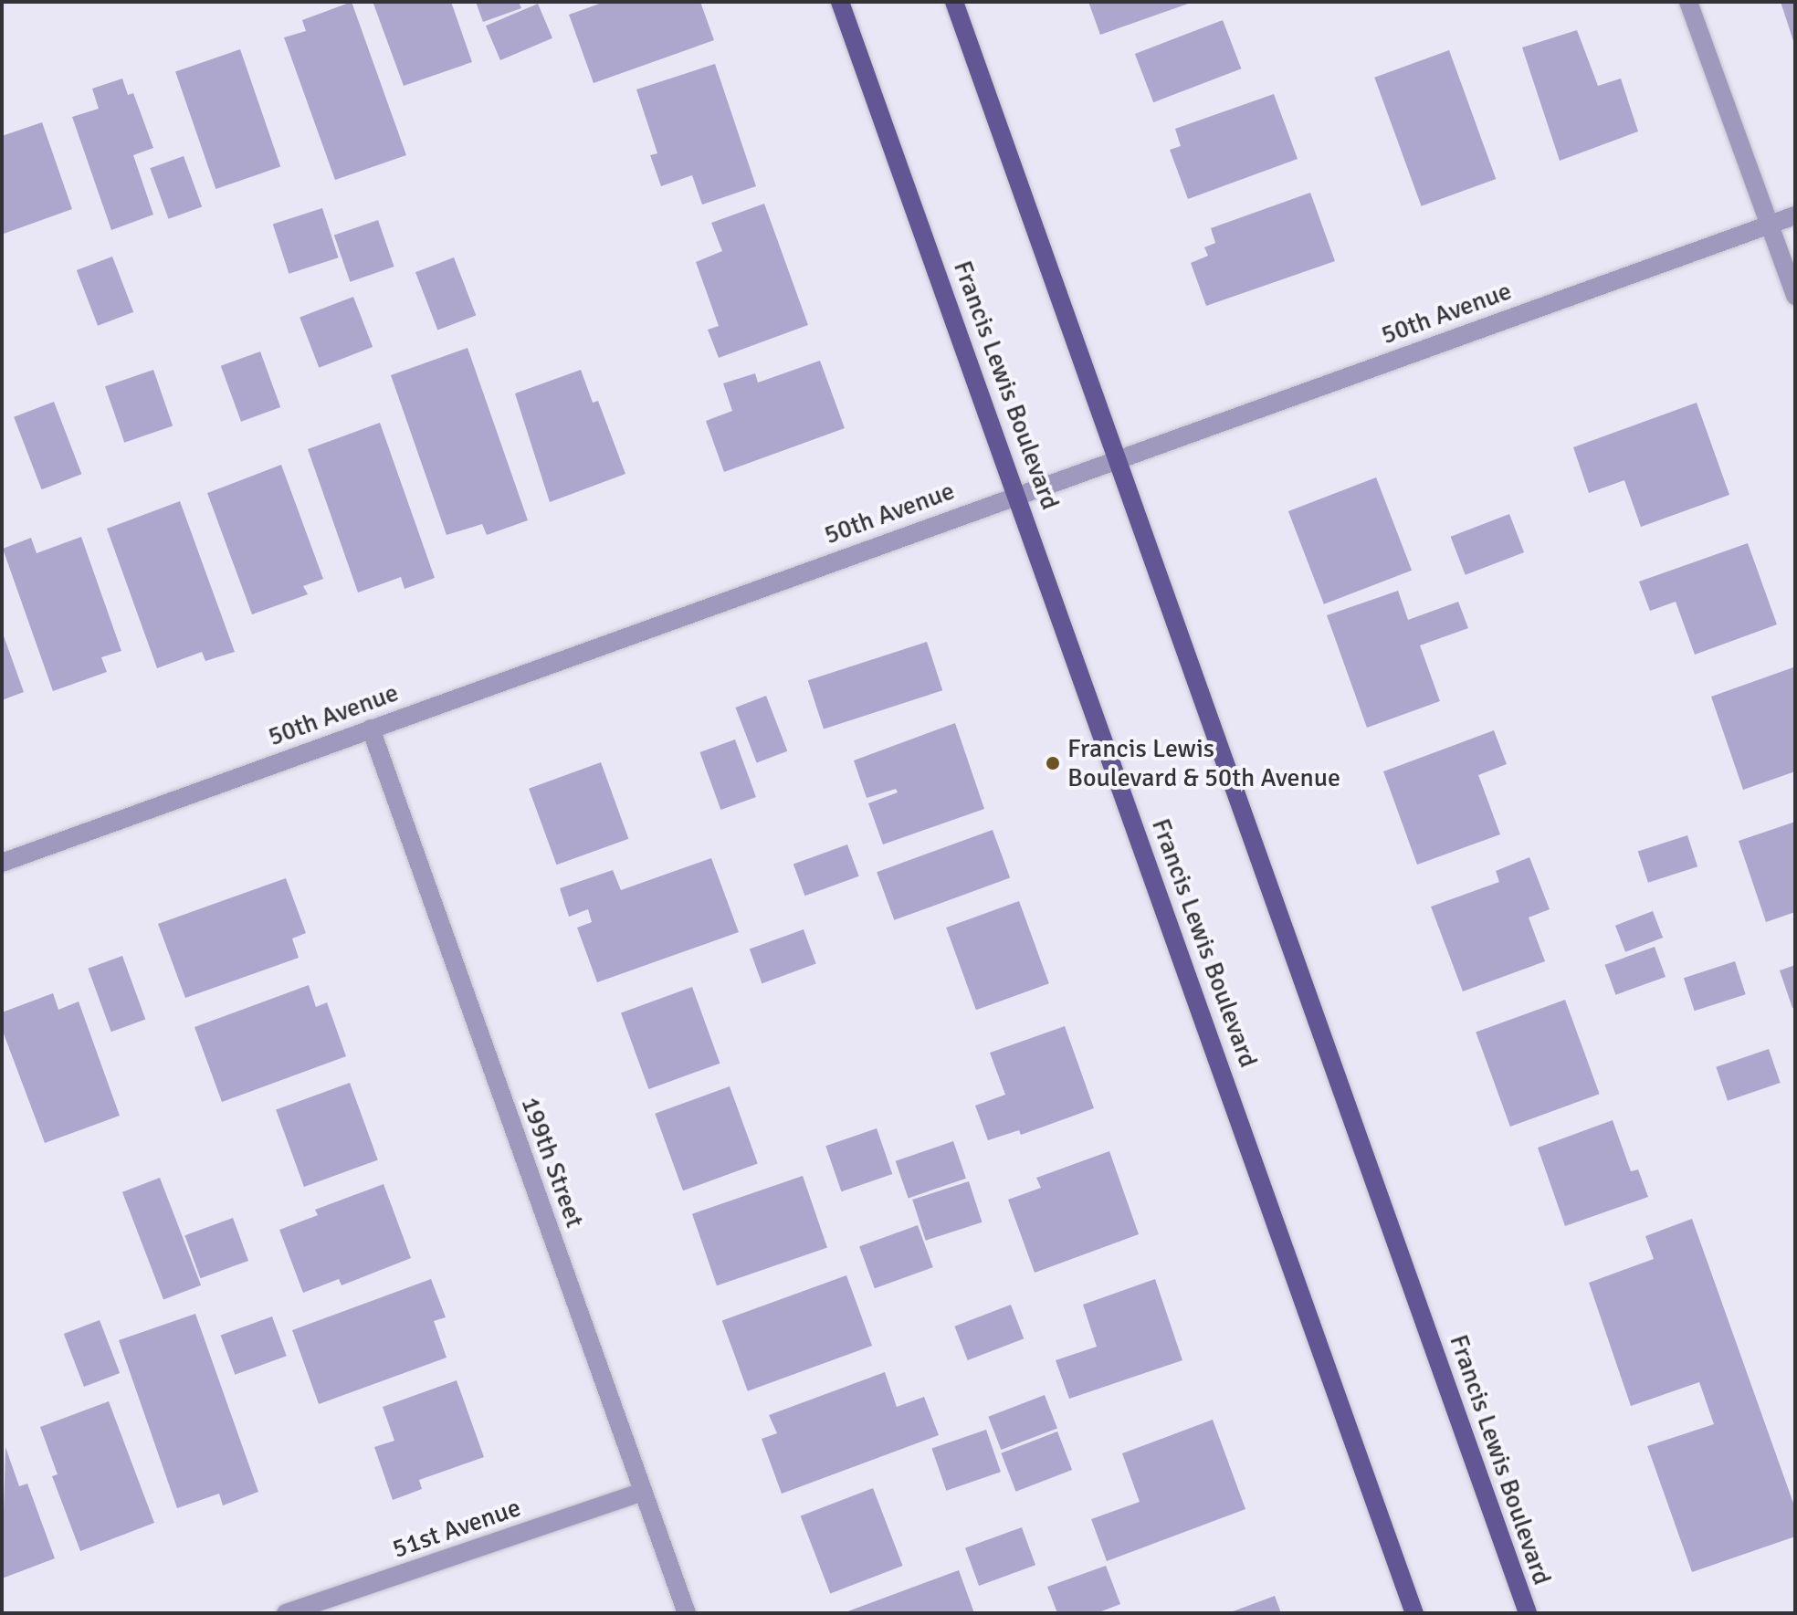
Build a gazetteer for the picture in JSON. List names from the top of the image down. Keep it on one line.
{"streets":{"main road":["Francis Lewis Boulevard"],"street":["50th Avenue","199th Street","51st Avenue"]},"crossings":[["50th Avenue","Francis Lewis Boulevard"],["50th Avenue","199th Street"],["199th Street","51st Avenue"]],"places":["Francis Lewis Boulevard & 50th Avenue"]}
